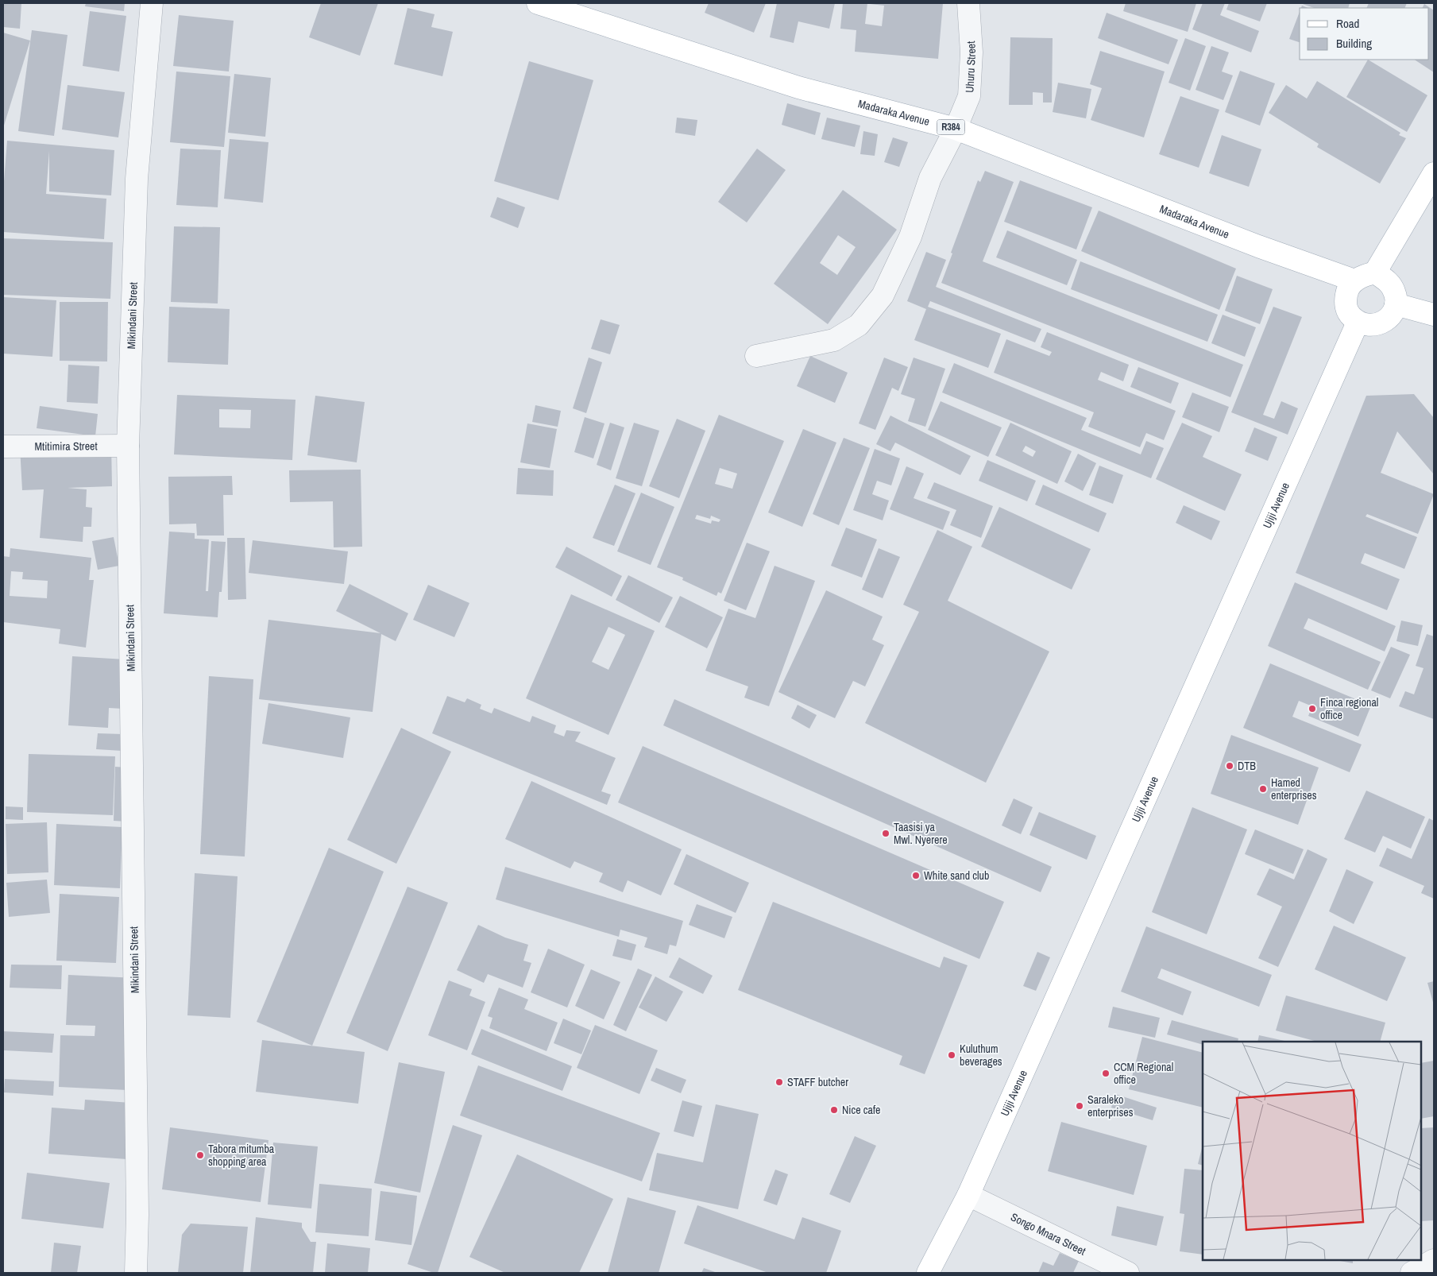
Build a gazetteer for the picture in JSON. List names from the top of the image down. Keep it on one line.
{"streets":{"main road":["Madaraka Avenue","R384","Ujiji Avenue"],"street":["Uhuru Street","Mikindani Street","Mtitimira Street","Songo Mnara Street"]},"crossings":[["Uhuru Street","Madaraka Avenue"],["Madaraka Avenue","Ujiji Avenue"],["Mikindani Street","Mtitimira Street"],["Ujiji Avenue","Songo Mnara Street"]],"places":["Finca regional office","DTB","Hamed enterprises","Taasisi ya Mwl. Nyerere","White sand club","Kuluthum beverages","CCM Regional office","STAFF butcher","Saraleko enterprises","Nice cafe","Tabora mitumba shopping area"],"legend":["Road","Building"]}
